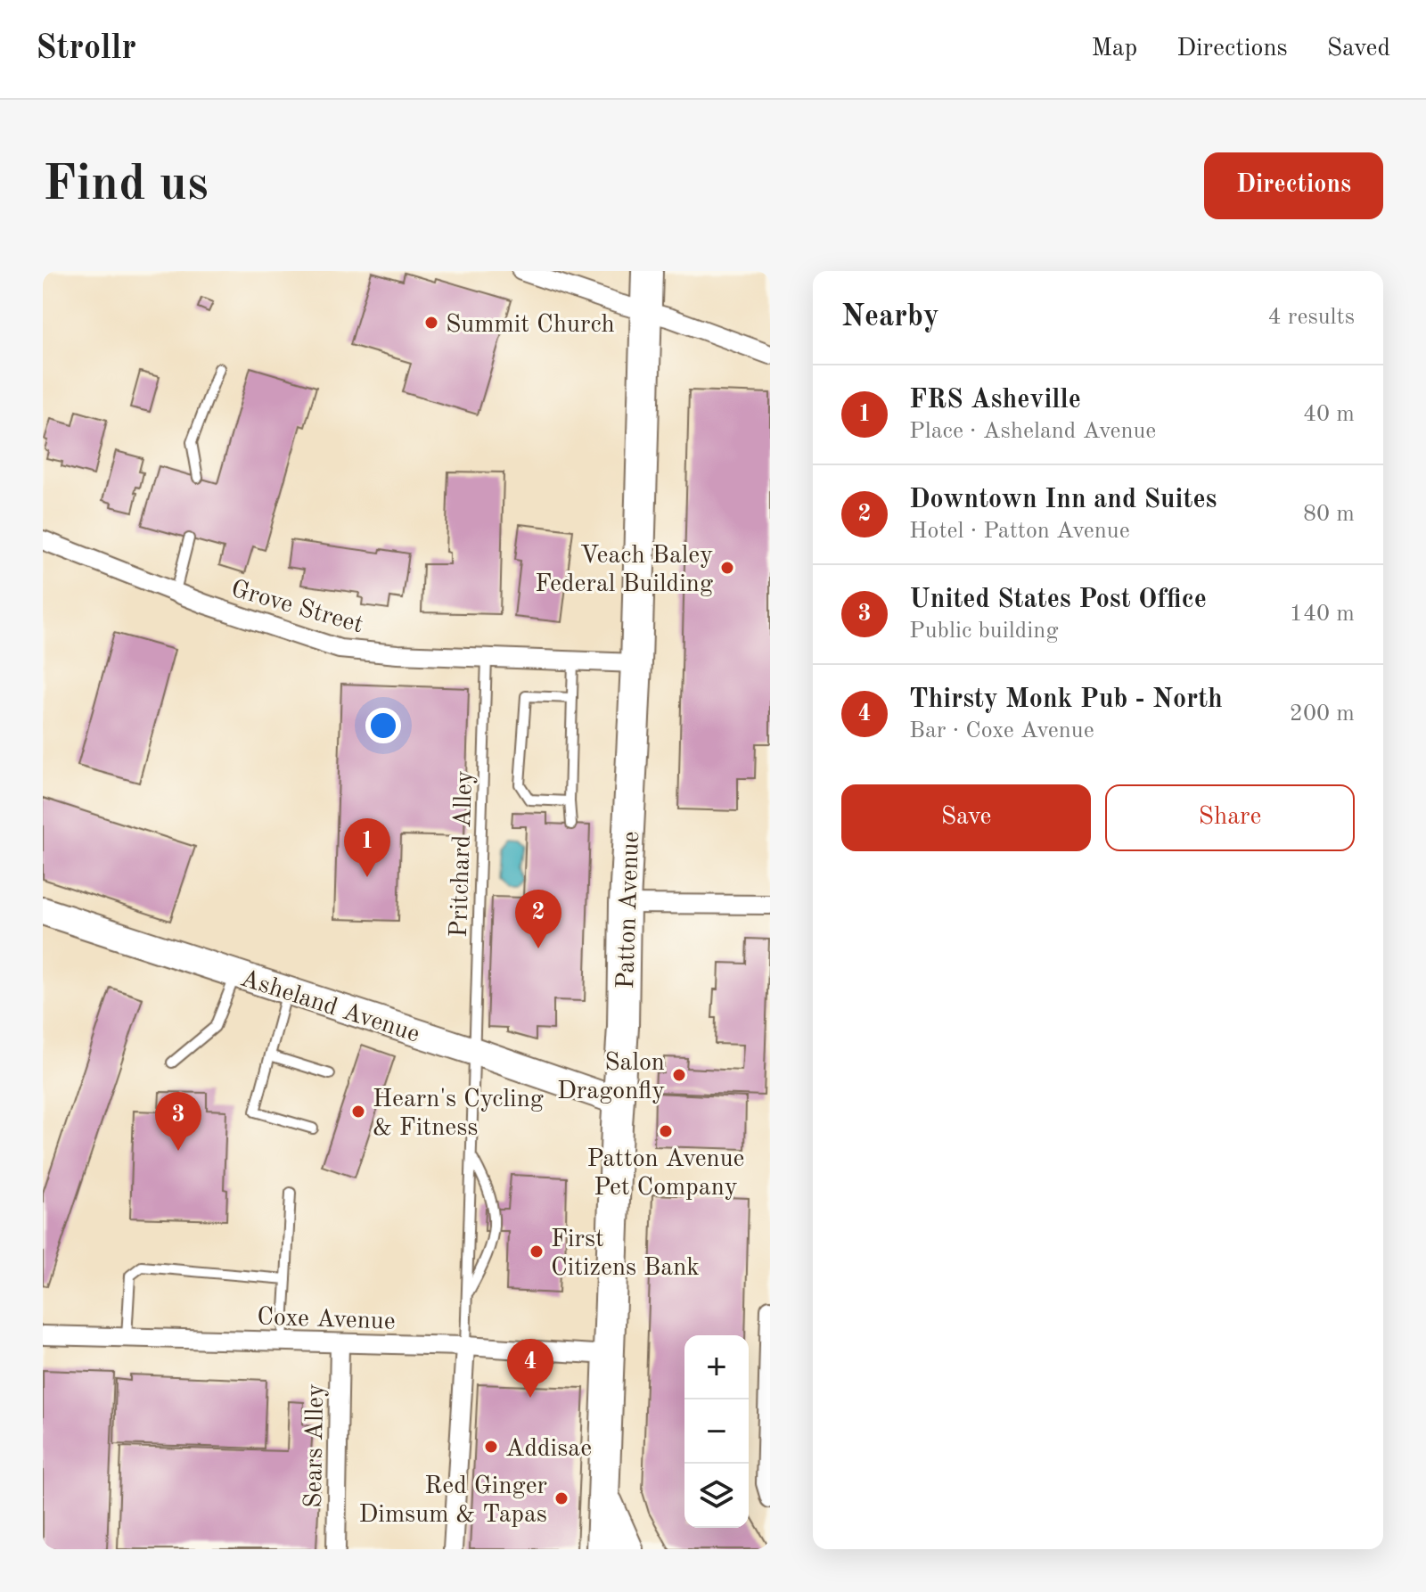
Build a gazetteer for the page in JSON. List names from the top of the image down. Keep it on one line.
{"streets":{"main road":["Patton Avenue","Asheland Avenue"],"street":["Grove Street","Coxe Avenue","Sears Alley"],"lane":["Pritchard Alley"]},"crossings":[["Grove Street","Pritchard Alley"],["Grove Street","Patton Avenue"],["Pritchard Alley","Asheland Avenue"],["Pritchard Alley","Coxe Avenue"],["Patton Avenue","Asheland Avenue"],["Patton Avenue","Coxe Avenue"],["Coxe Avenue","Sears Alley"]],"places":["Summit Church","Veach Baley Federal Building","Salon Dragonfly","Hearn's Cycling & Fitness","Patton Avenue Pet Company","First Citizens Bank","Addisae","Red Ginger Dimsum & Tapas"],"page":{"header":"Strollr","nav":["Map","Directions","Saved"],"buttons":["Directions",["Save","Share"]],"title":"Find us","heading":["Nearby","4 results"],"list":[{"mark":"1","name":"FRS Asheville","note":"Place · Asheland Avenue","value":"40 m"},{"mark":"2","name":"Downtown Inn and Suites","note":"Hotel · Patton Avenue","value":"80 m"},{"mark":"3","name":"United States Post Office","note":"Public building","value":"140 m"},{"mark":"4","name":"Thirsty Monk Pub - North","note":"Bar · Coxe Avenue","value":"200 m"}],"pins":["1","2","3","4"],"map_buttons":["+","−"]}}
